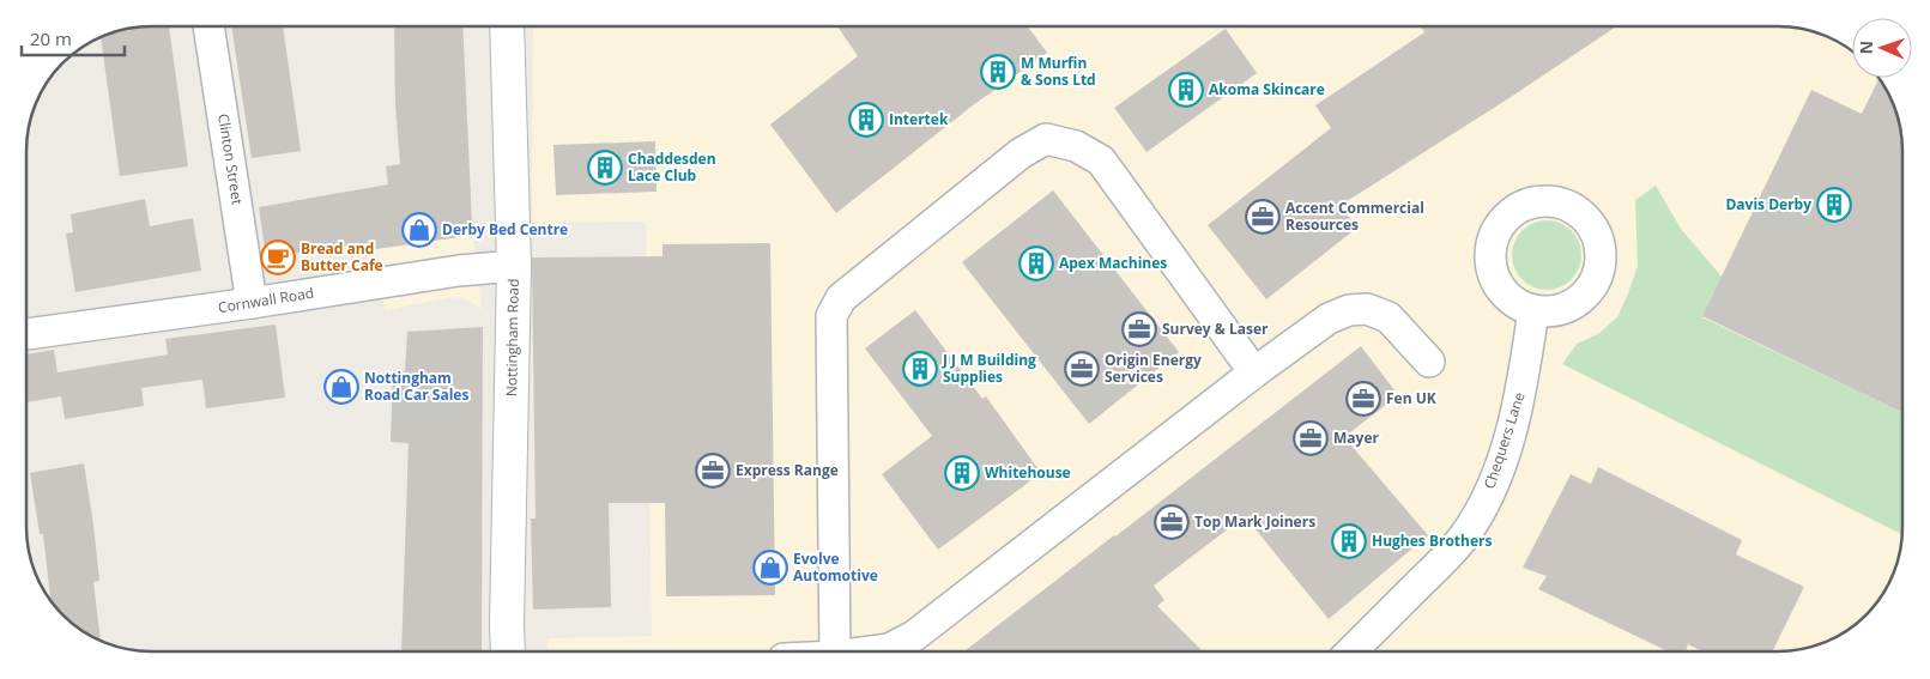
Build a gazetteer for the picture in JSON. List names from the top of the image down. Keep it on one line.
{"streets":{"street":["Clinton Street","Cornwall Road","Nottingham Road","Chequers Lane"]},"crossings":[["Clinton Street","Cornwall Road"],["Cornwall Road","Nottingham Road"]],"places":{"building":["M Murfin & Sons Ltd","Akoma Skincare","Intertek","Chaddesden Lace Club","Davis Derby","Apex Machines","J J M Building Supplies","Whitehouse","Hughes Brothers"],"office":["Accent Commercial Resources","Survey & Laser","Origin Energy Services","Fen UK","Mayer","Express Range","Top Mark Joiners"],"shop":["Derby Bed Centre","Nottingham Road Car Sales","Evolve Automotive"],"cafe":["Bread and Butter Cafe"]},"scale_bar":"20 m","north":"left"}
